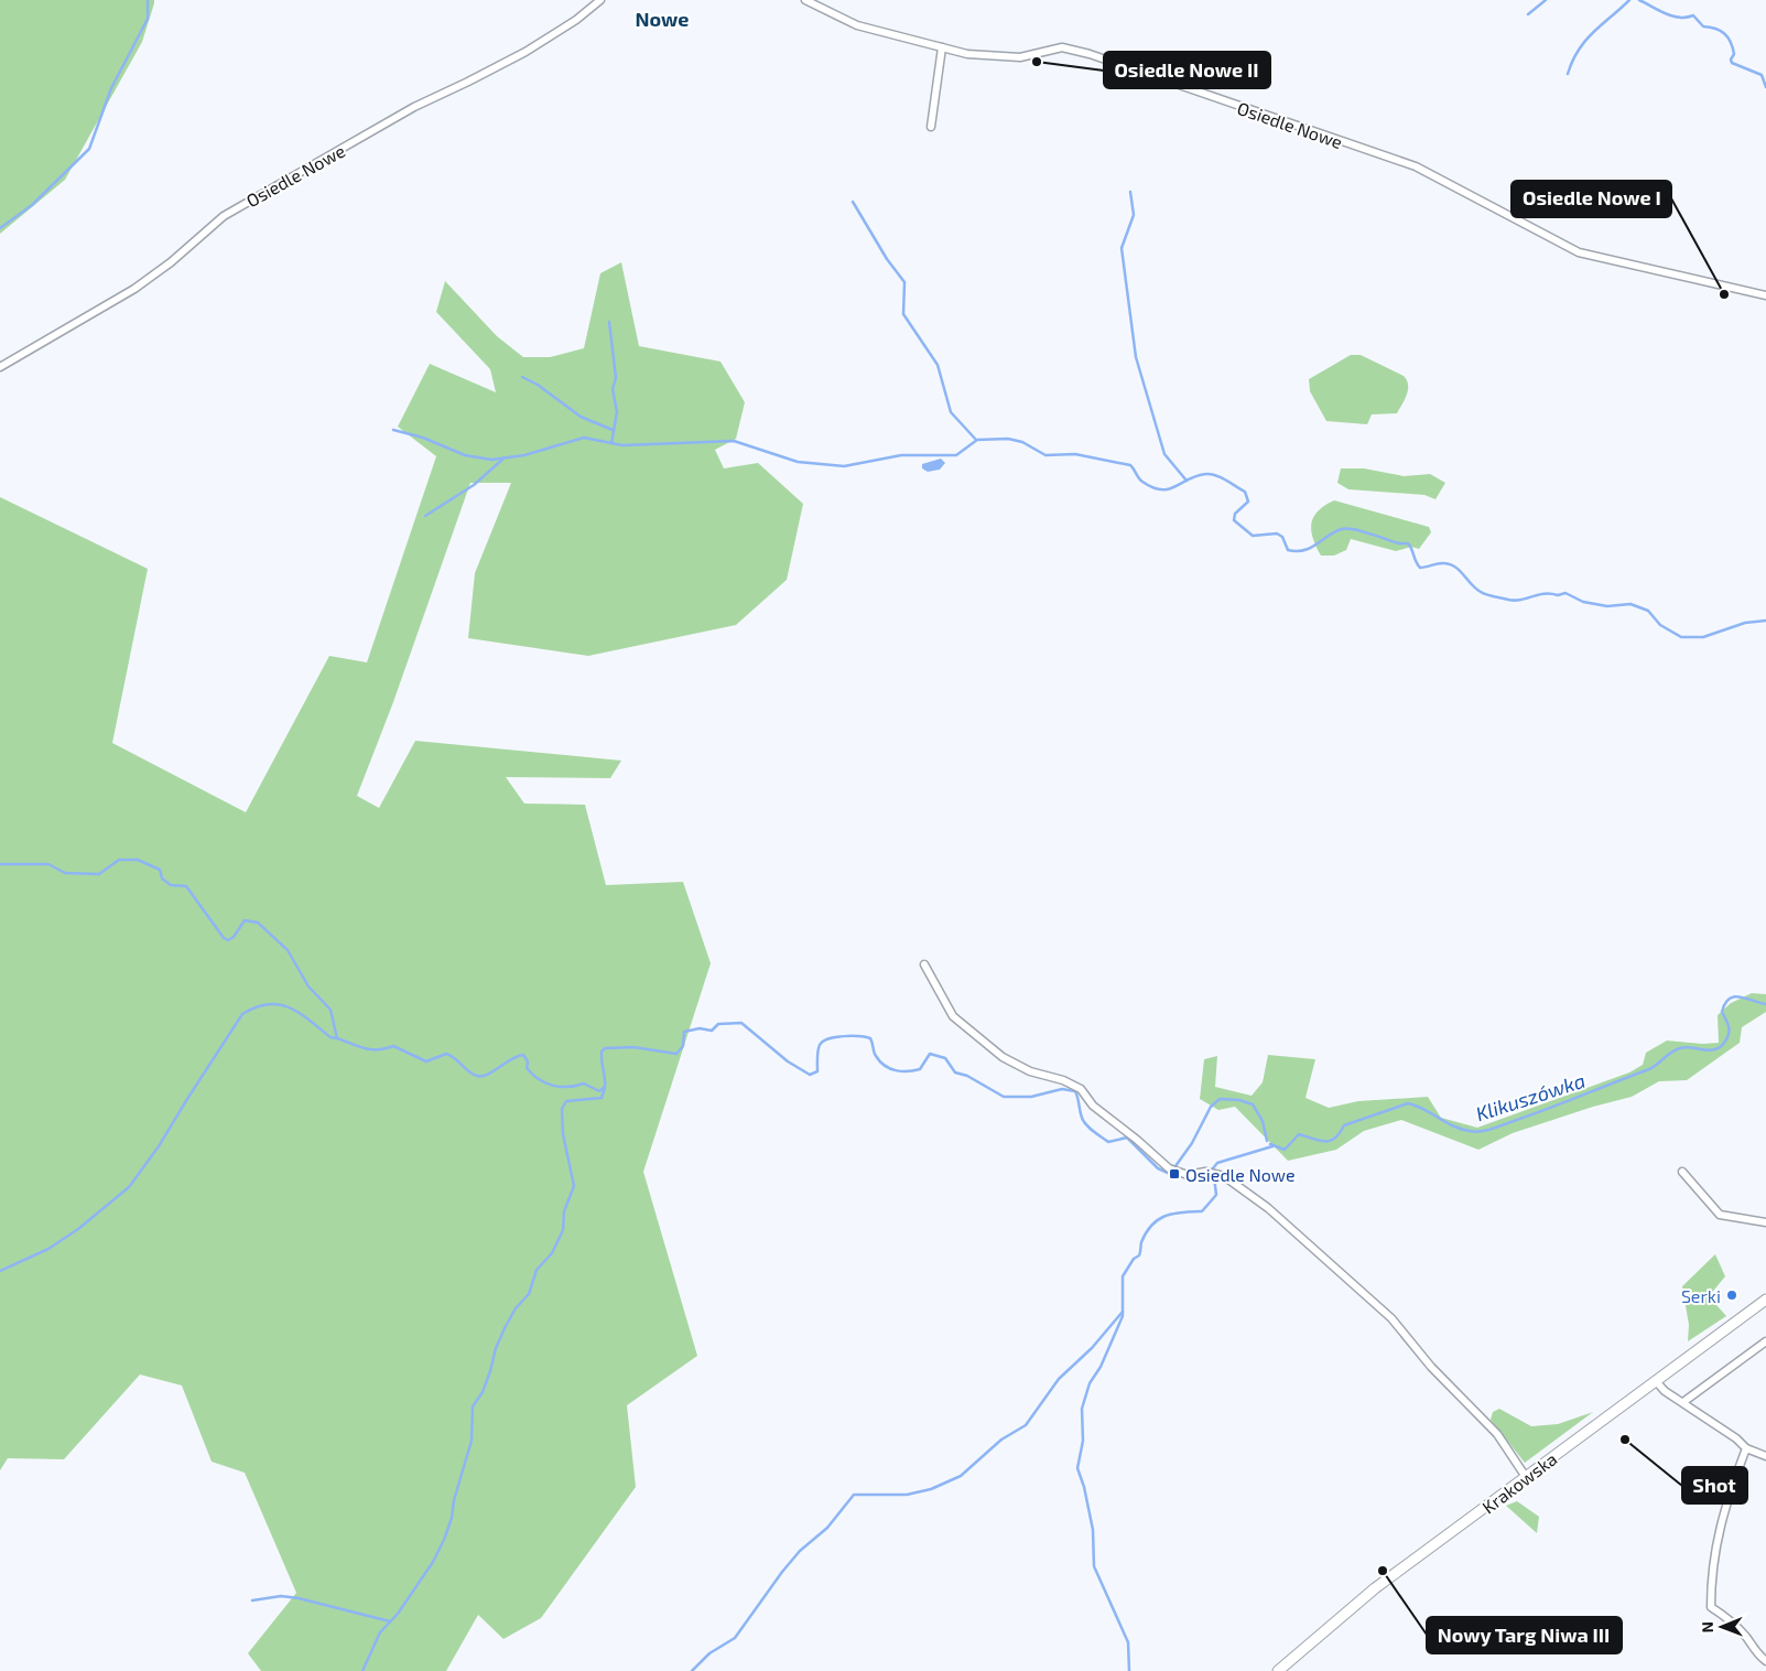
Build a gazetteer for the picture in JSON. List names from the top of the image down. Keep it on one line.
{"streets":{"main road":["Krakowska"],"street":["Osiedle Nowe"]},"districts":["Nowe"],"water":["Klikuszówka"],"places":{"other":["Osiedle Nowe II","Osiedle Nowe I","Serki","Shot","Nowy Targ Niwa III"],"transit":["Osiedle Nowe"]},"north":"left"}
